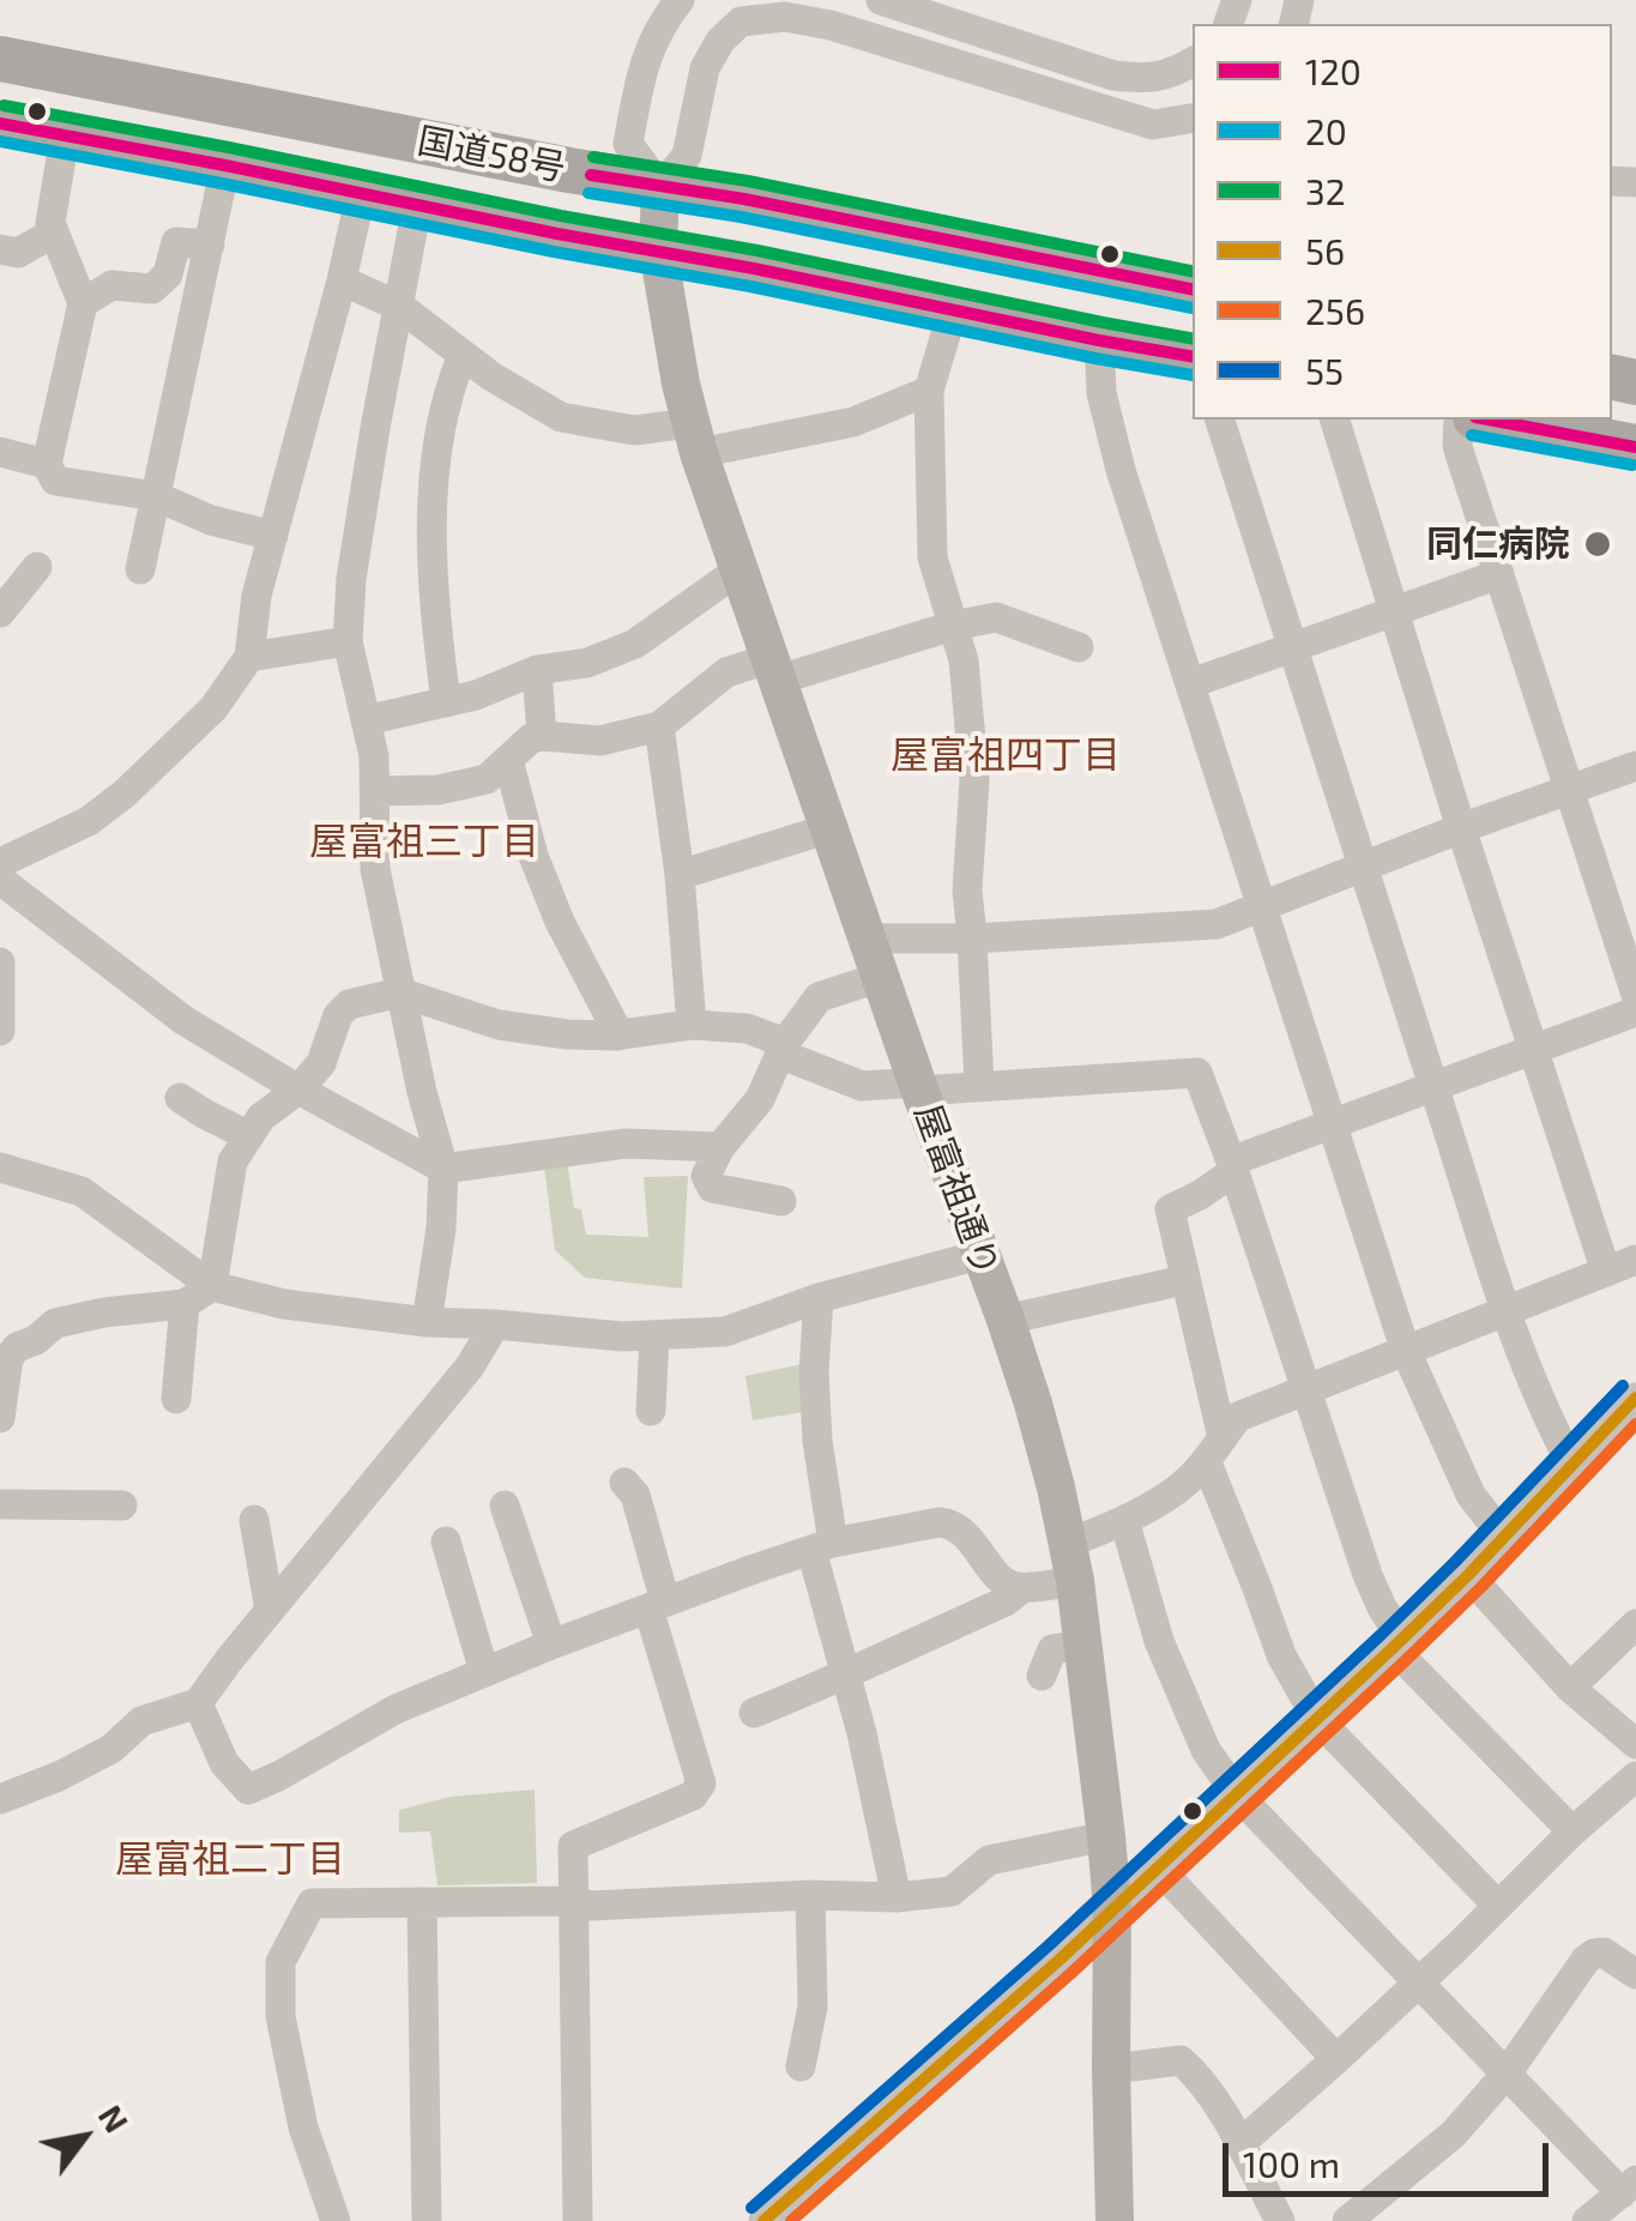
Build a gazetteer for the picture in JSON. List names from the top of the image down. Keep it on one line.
{"streets":{"highway":["国道58号"],"main road":["屋富祖通り"]},"crossings":[["国道58号","屋富祖通り"]],"districts":["屋富祖四丁目","屋富祖三丁目","屋富祖二丁目"],"places":["同仁病院"],"lines":["transit line 32","transit line 120","transit line 20","transit line 55","transit line 56","transit line 256"],"legend":["120","20","32","56","256","55"],"scale_bar":"100 m","north":"top right"}
